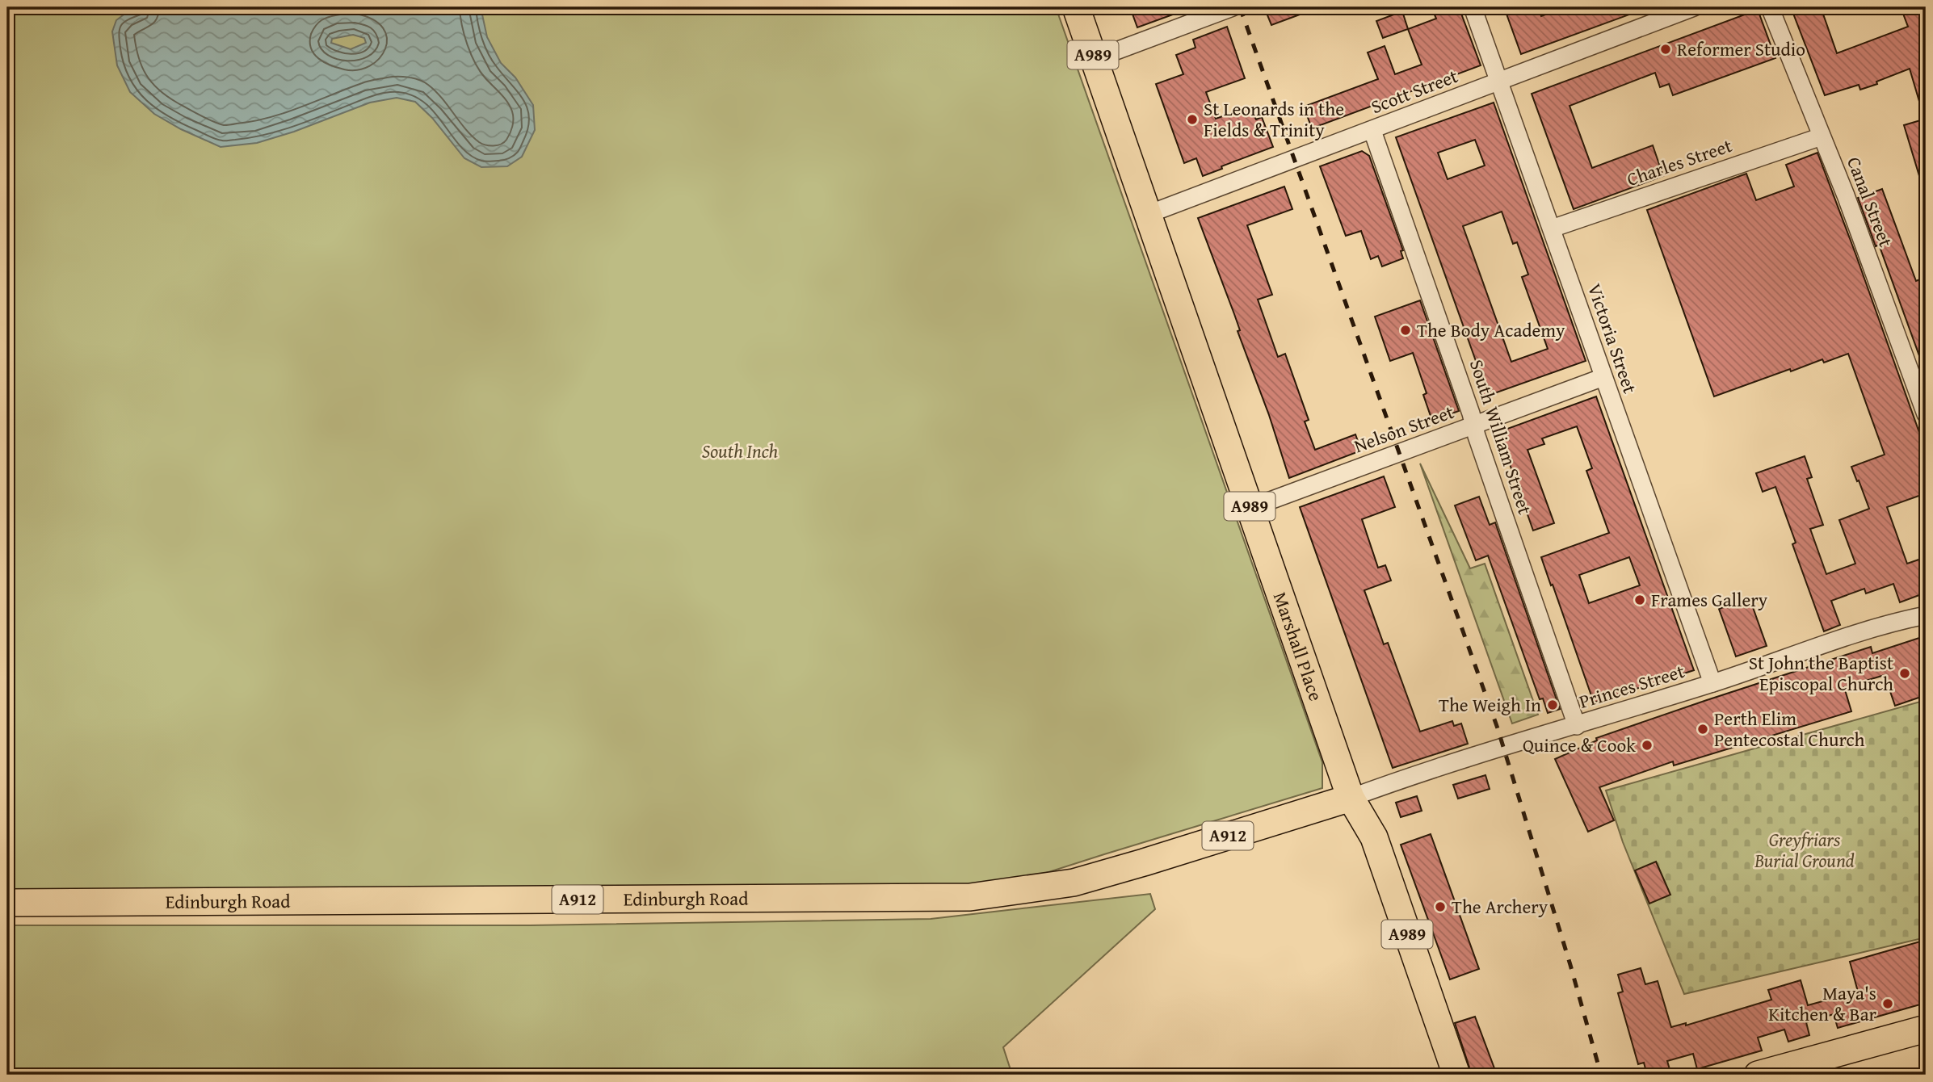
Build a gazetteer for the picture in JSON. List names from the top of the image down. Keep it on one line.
{"streets":{"main road":["A989","Marshall Place","A912","Edinburgh Road"],"street":["Scott Street","Charles Street","Canal Street","Victoria Street","Nelson Street","South William Street","Princes Street"]},"crossings":[["A989","Scott Street"],["A989","Marshall Place"],["Scott Street","Victoria Street"],["Scott Street","South William Street"],["Scott Street","Marshall Place"],["Charles Street","Canal Street"],["Charles Street","Victoria Street"],["Victoria Street","Nelson Street"],["Victoria Street","Princes Street"],["Nelson Street","South William Street"],["Nelson Street","Marshall Place"],["South William Street","Princes Street"],["Marshall Place","Princes Street"],["Marshall Place","Edinburgh Road"],["Princes Street","Edinburgh Road"]],"parks":["South Inch","Greyfriars Burial Ground"],"places":["Reformer Studio","St Leonards in the Fields & Trinity","The Body Academy","Frames Gallery","St John the Baptist Episcopal Church","The Weigh In","Perth Elim Pentecostal Church","Quince & Cook","The Archery","Maya's Kitchen & Bar"]}
